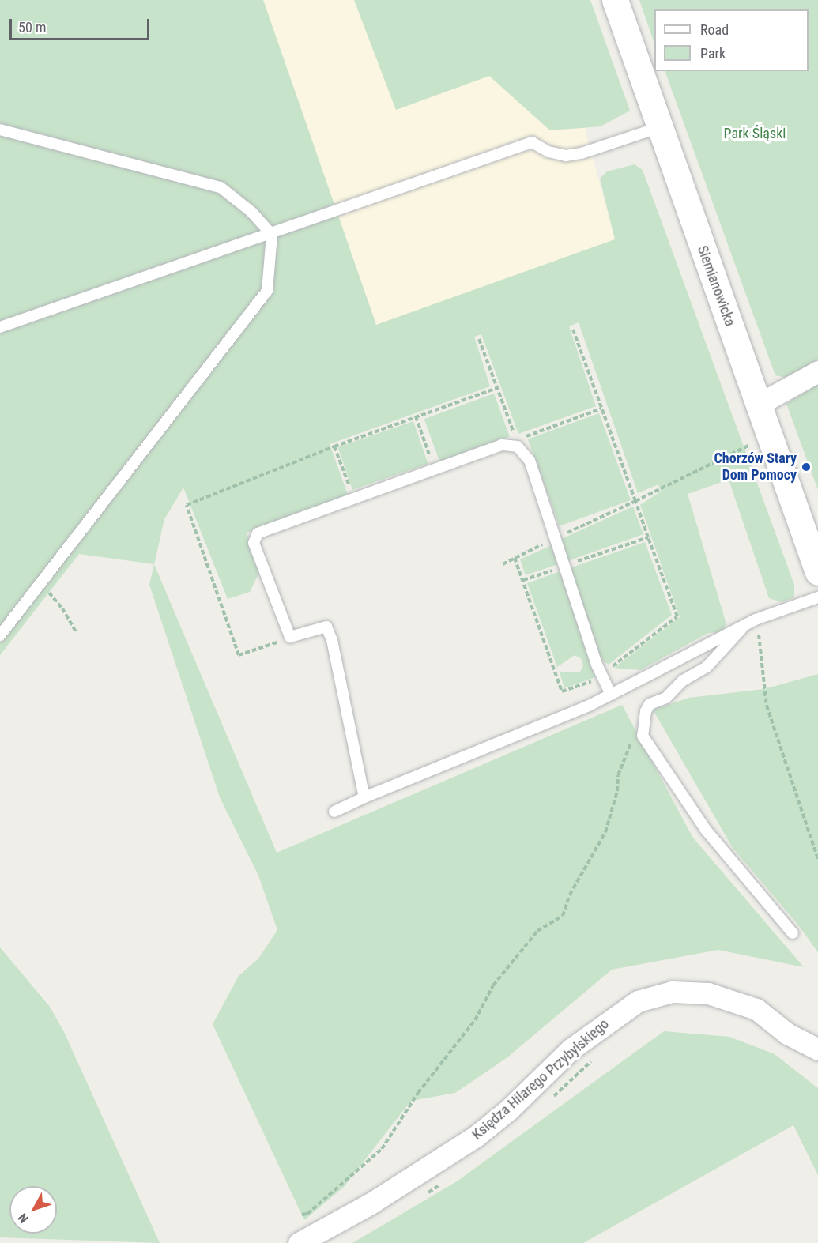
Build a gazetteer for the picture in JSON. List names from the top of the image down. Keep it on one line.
{"streets":{"street":["Siemianowicka","Księdza Hilarego Przybylskiego"]},"parks":["Park Śląski"],"places":["Chorzów Stary Dom Pomocy"],"legend":["Road","Park"],"scale_bar":"50 m","north":"bottom left"}
